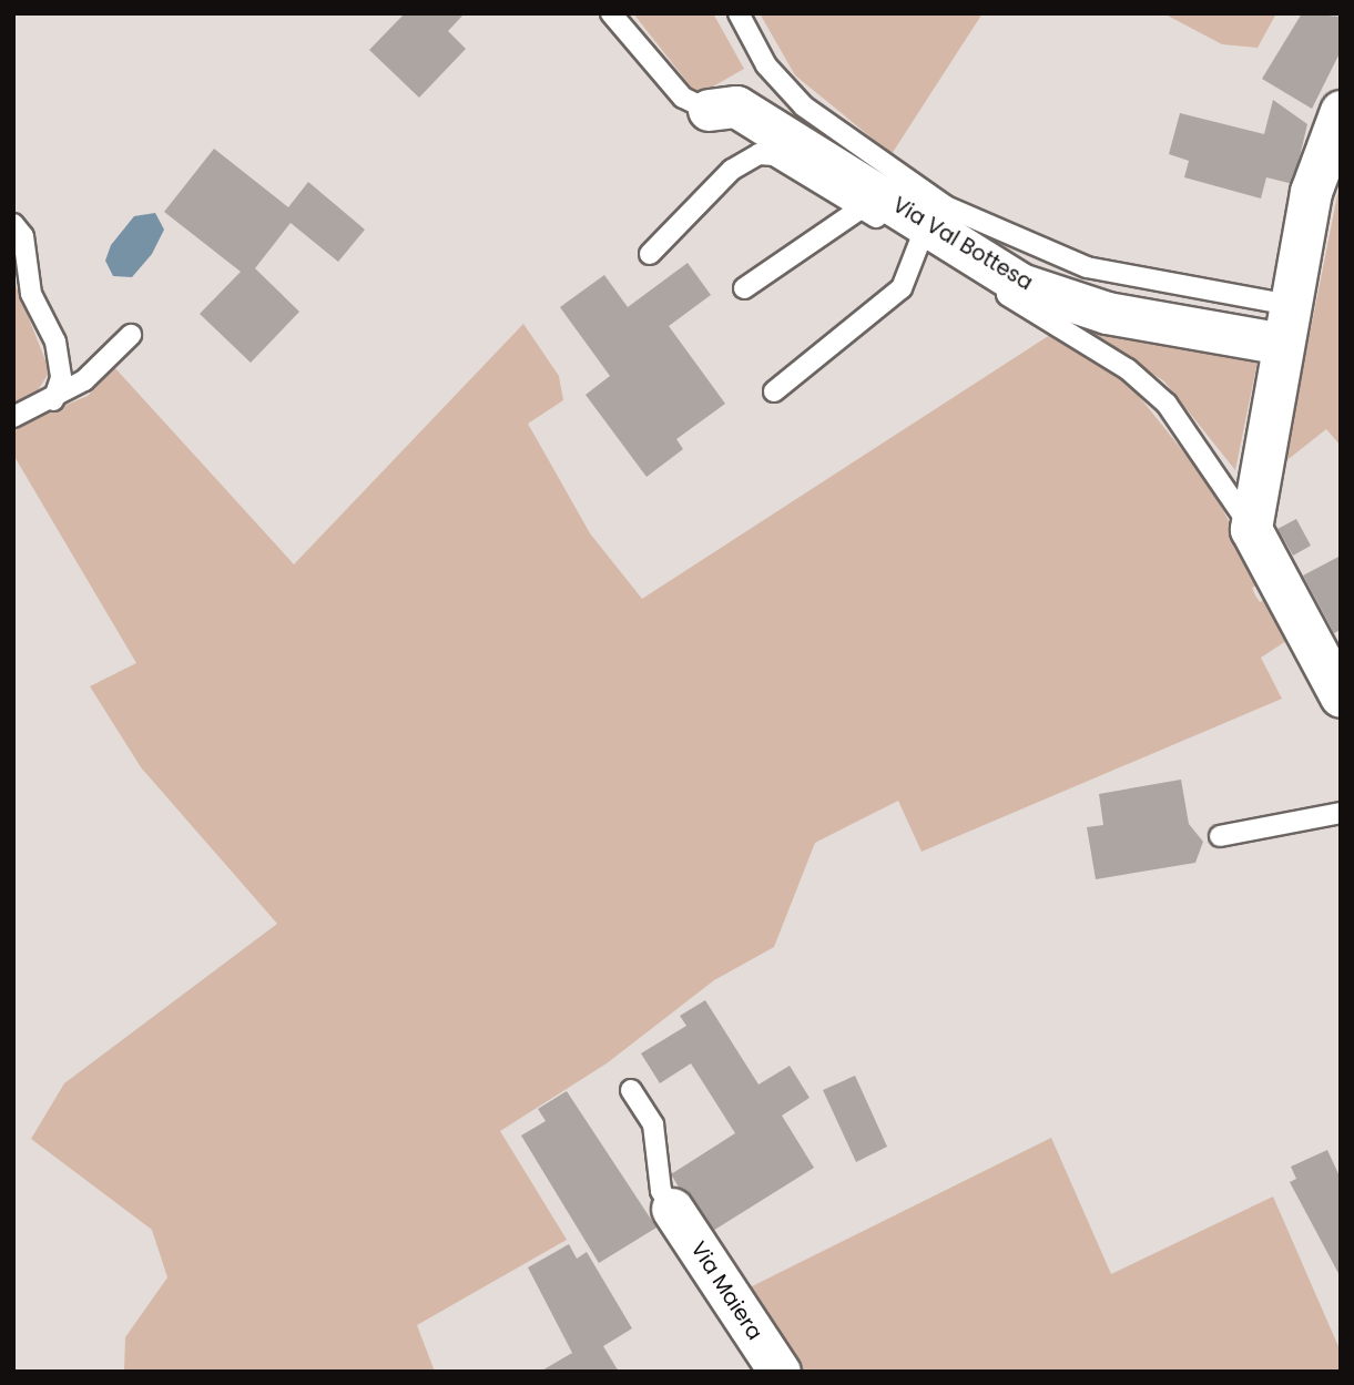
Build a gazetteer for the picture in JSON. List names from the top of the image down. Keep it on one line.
{"streets":{"street":["Via Val Bottesa","Via Maiera"]}}
